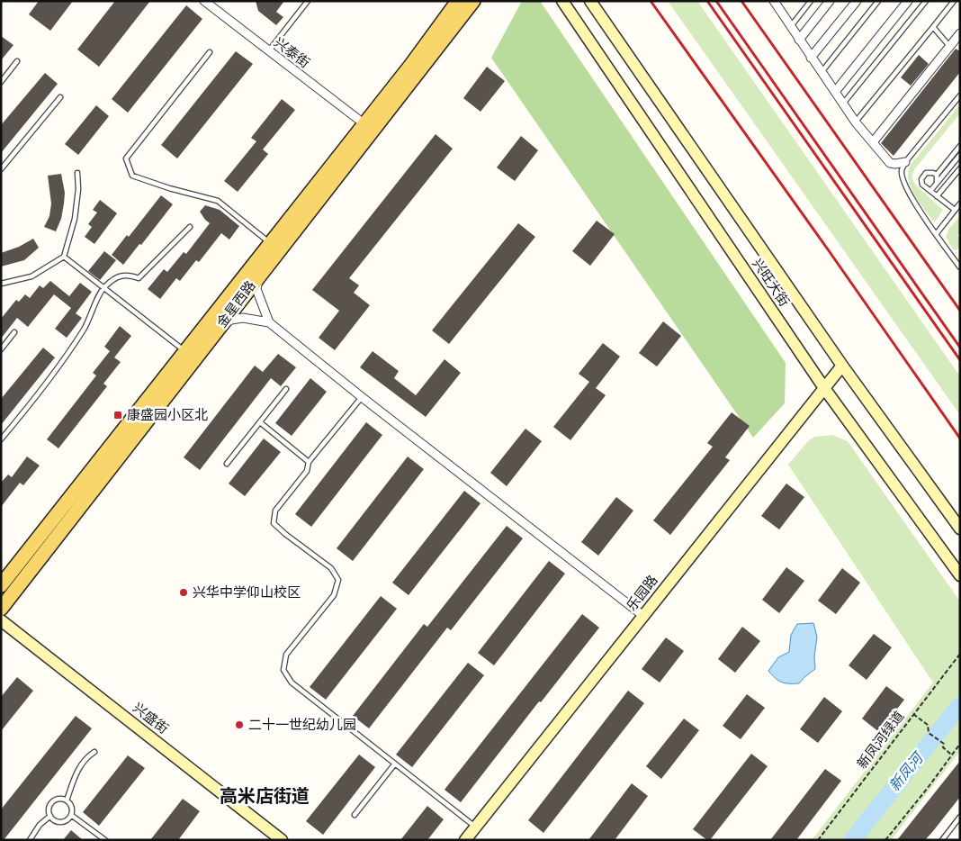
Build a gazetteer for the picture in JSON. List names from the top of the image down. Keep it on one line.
{"streets":{"main road":["兴旺大街","金星西路","乐园路","兴盛街"],"street":["兴泰街"],"path":["新凤河绿道"]},"crossings":[["兴泰街","金星西路"],["兴旺大街","乐园路"]],"districts":["高米店街道"],"water":["新凤河"],"places":{"transit":["康盛园小区北"],"other":["兴华中学仰山校区","二十一世纪幼儿园"]}}
